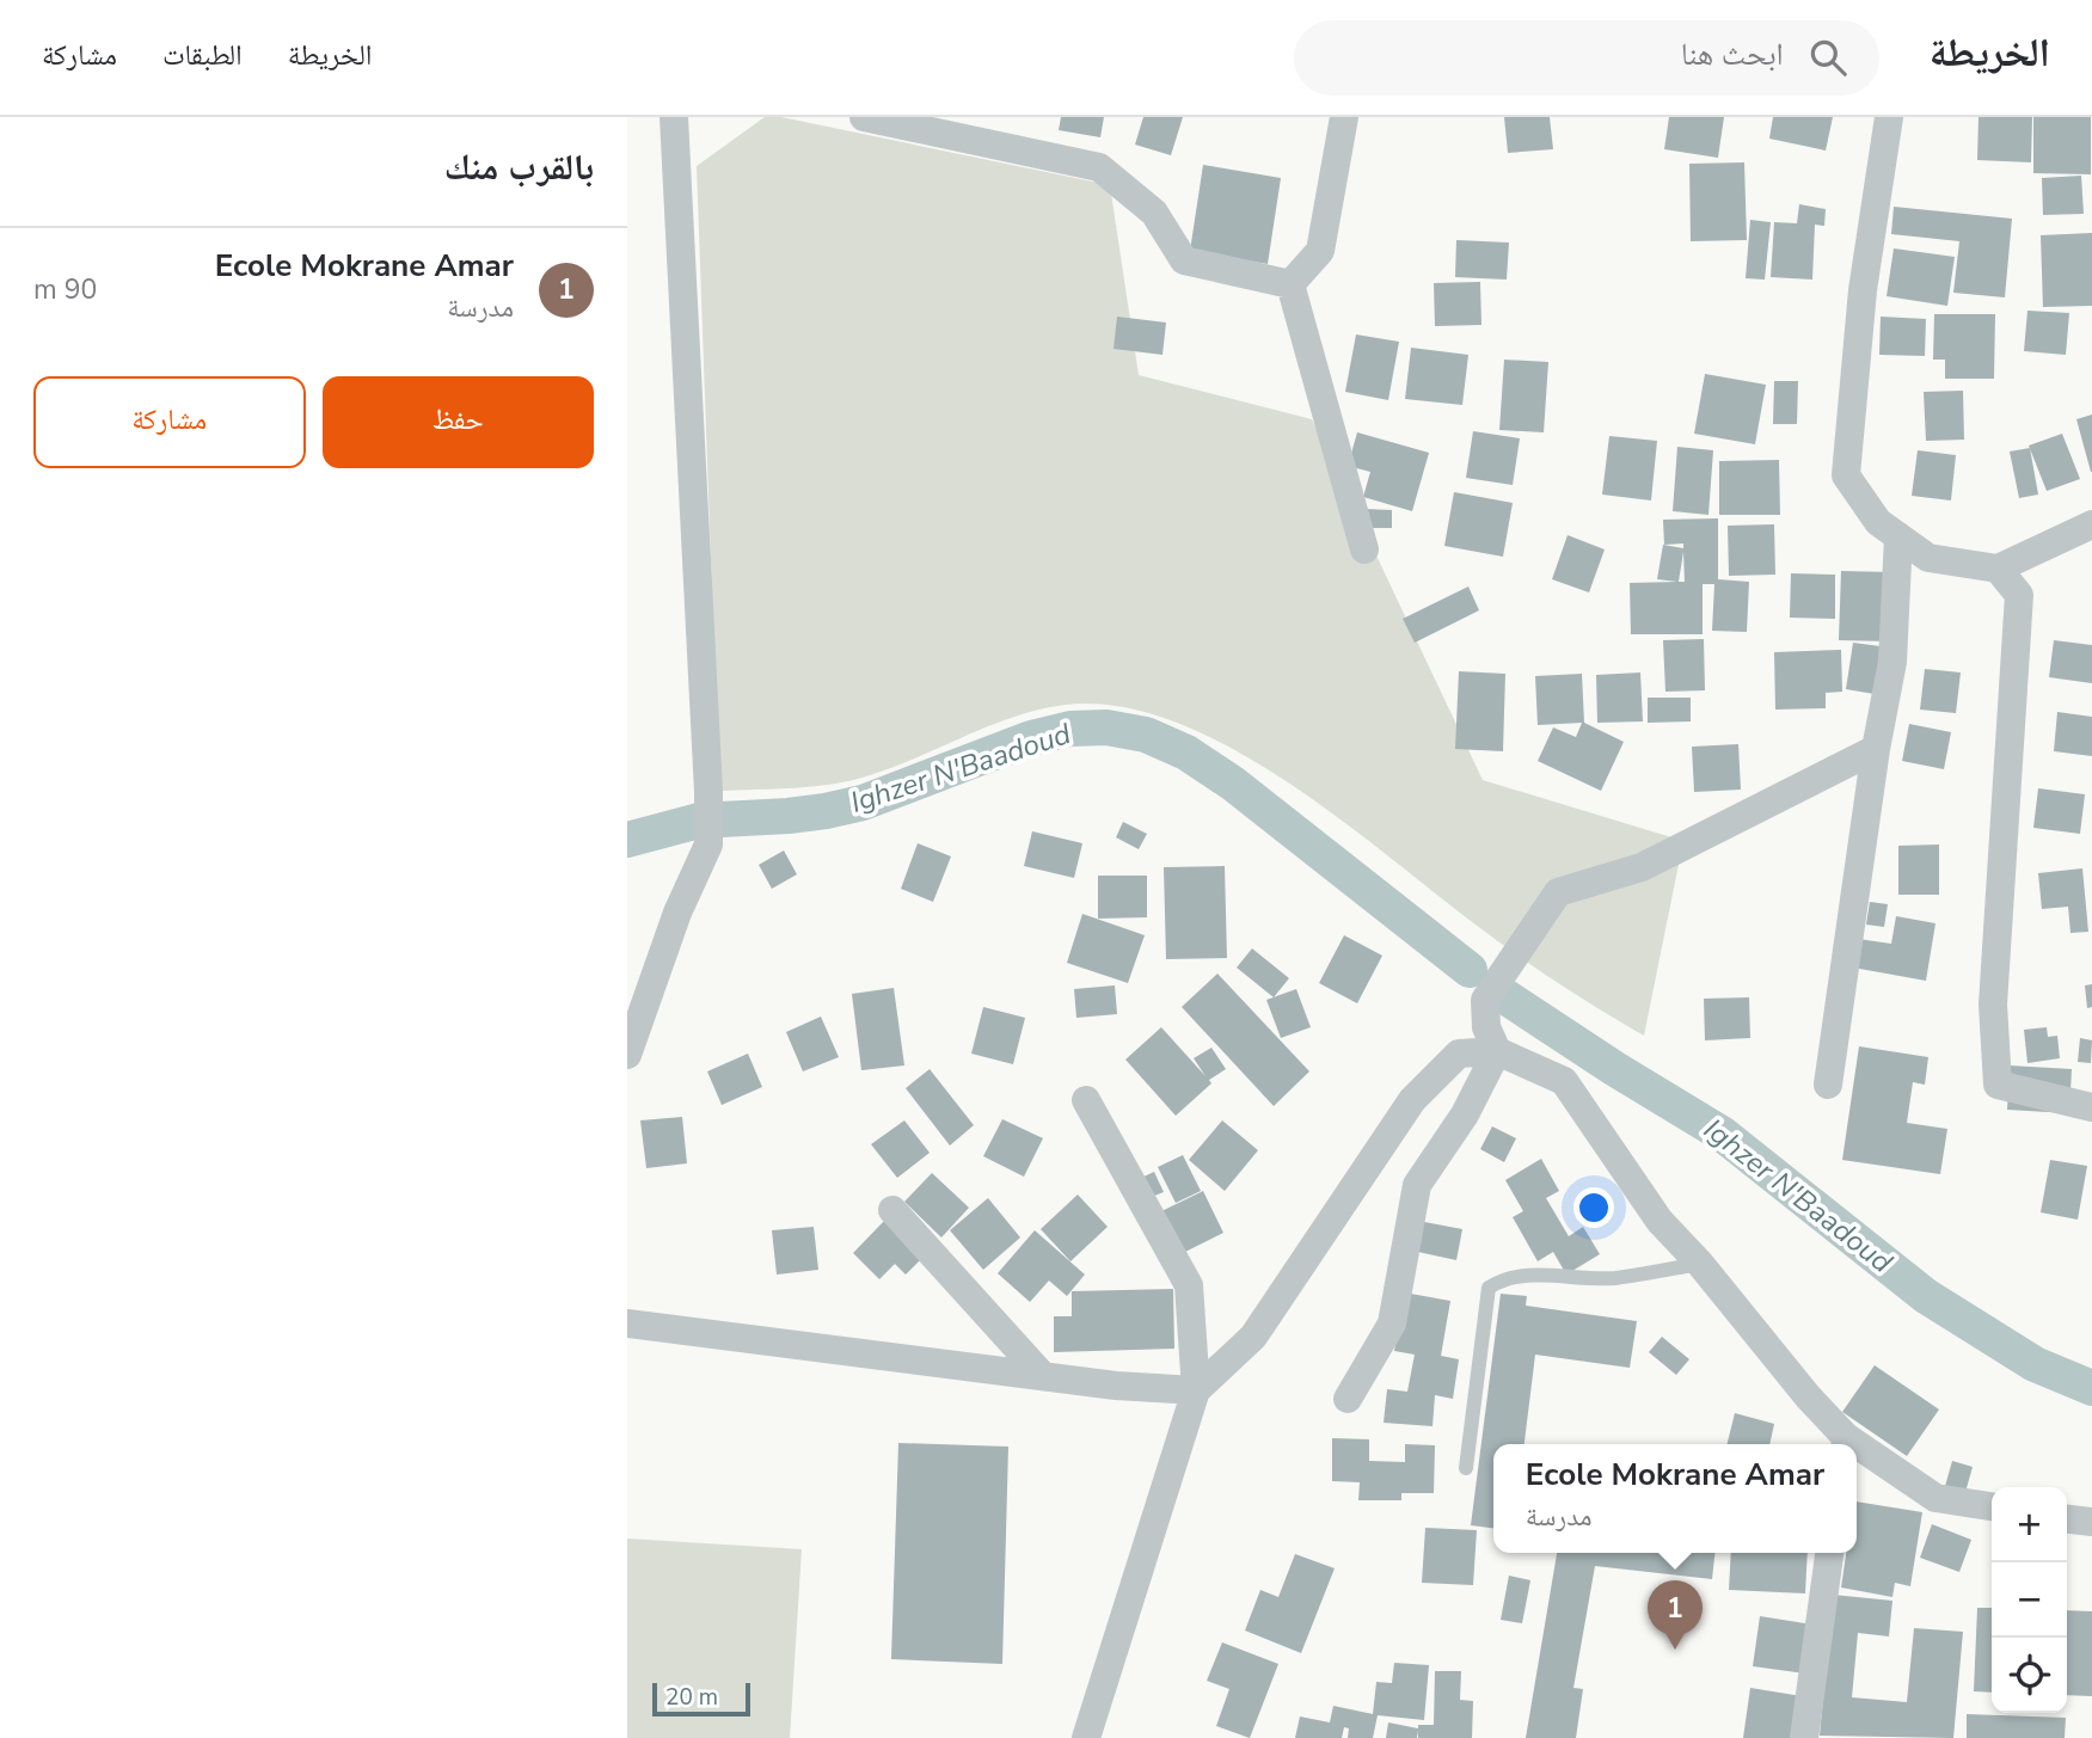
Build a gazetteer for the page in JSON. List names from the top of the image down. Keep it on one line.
{"water":["Ighzer N'Baadoud"],"scale_bar":"20 m","page":{"header":"الخريطة","search":"ابحث هنا","nav":["الخريطة","الطبقات","مشاركة"],"heading":"بالقرب منك","list":[{"mark":"1","name":"Ecole Mokrane Amar","note":"مدرسة","value":"90 m"}],"buttons":["حفظ","مشاركة"],"popup":["Ecole Mokrane Amar","مدرسة"],"map_buttons":["+","−"],"pins":"1","scale":"20 m"}}
